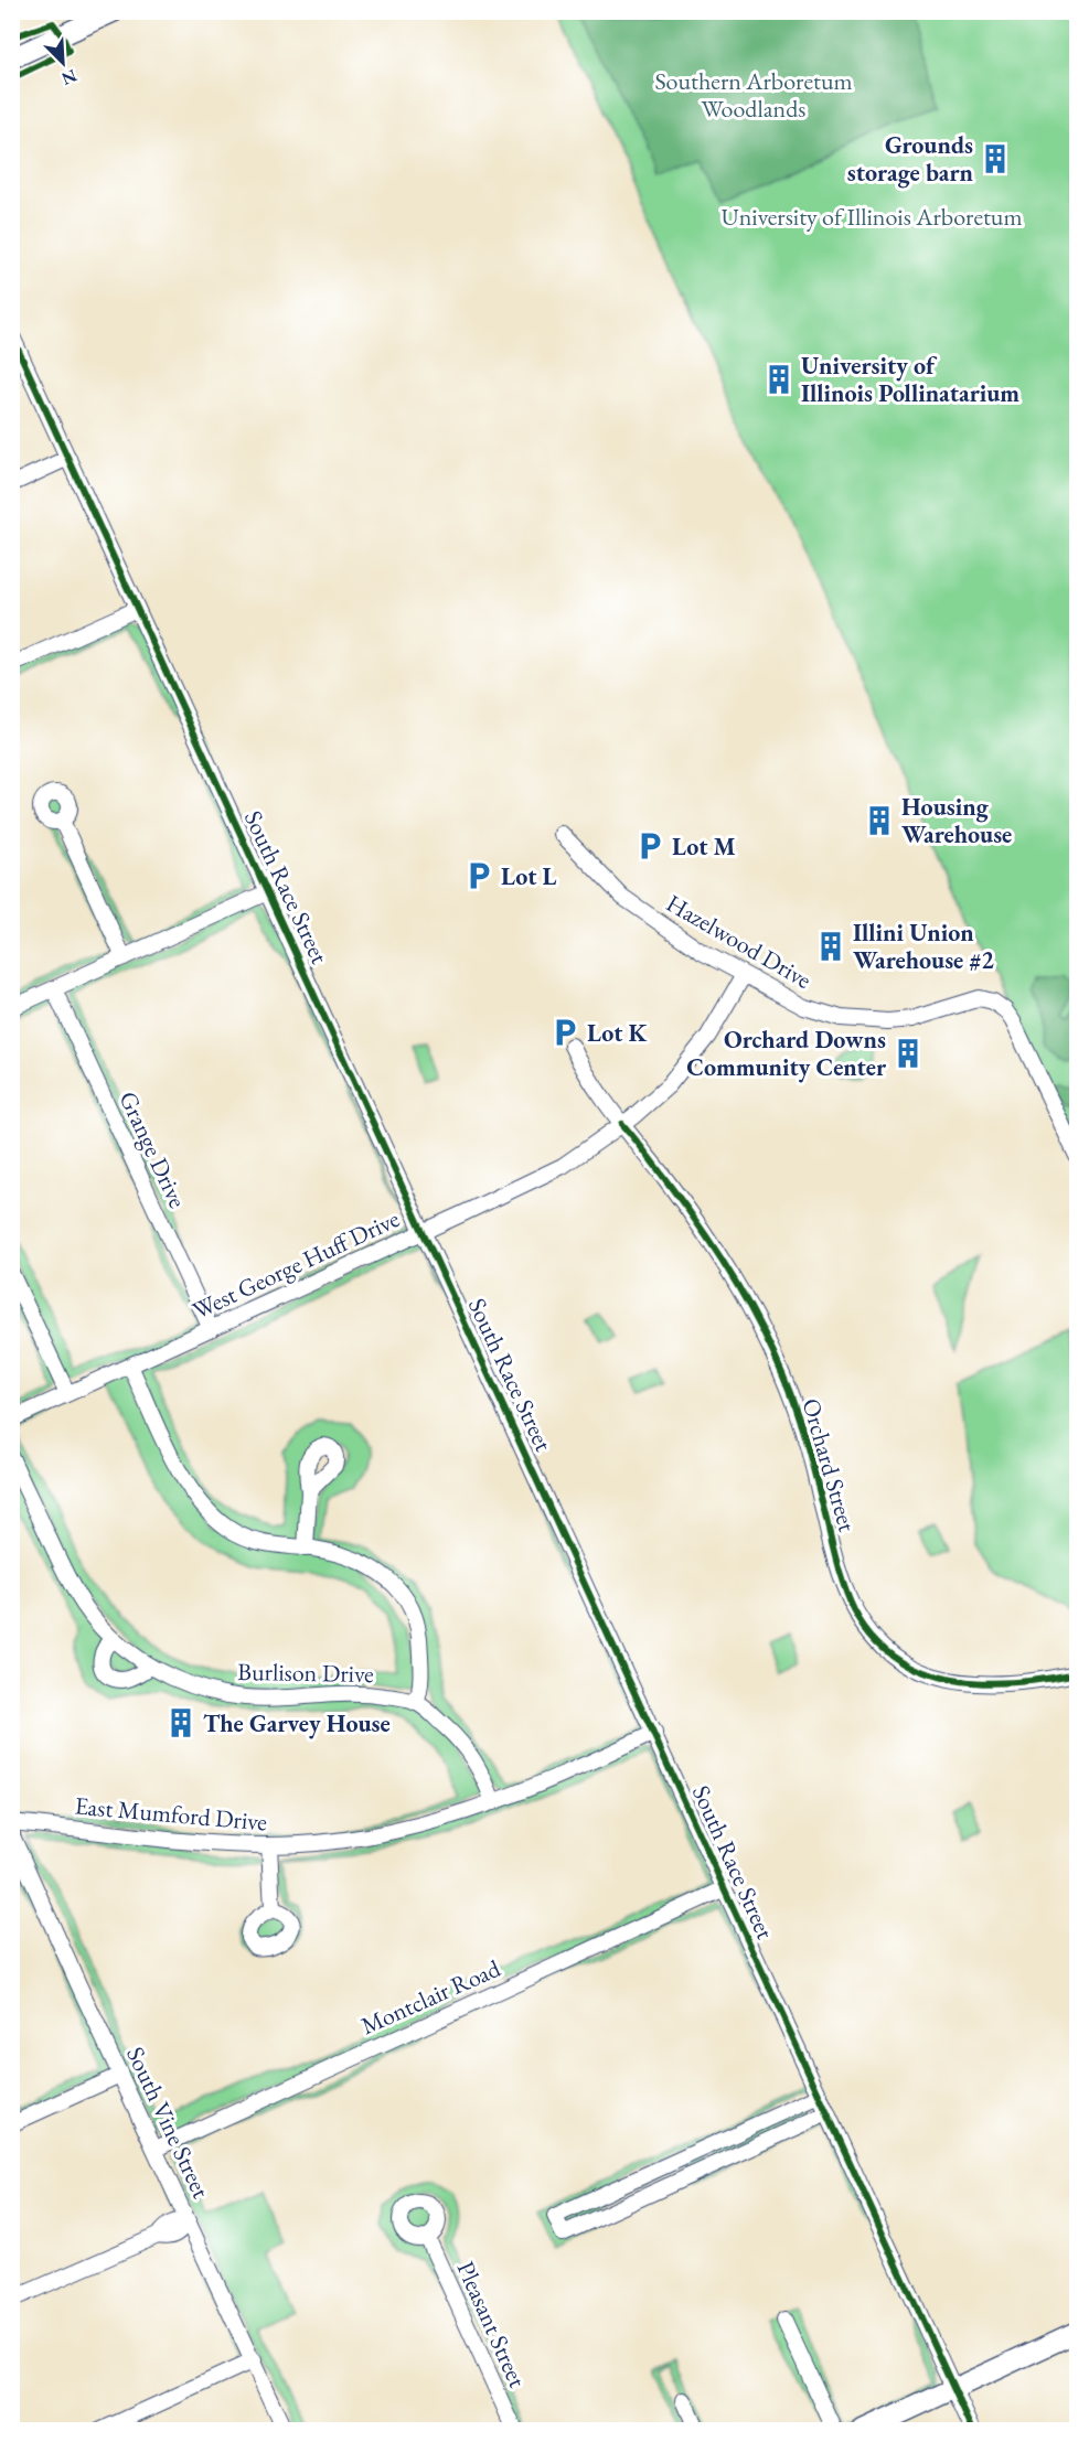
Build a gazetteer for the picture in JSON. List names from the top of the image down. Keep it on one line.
{"streets":{"street":["South Race Street","Hazelwood Drive","Grange Drive","West George Huff Drive","Orchard Street","Burlison Drive","East Mumford Drive","Montclair Road","South Vine Street","Pleasant Street"]},"crossings":[["South Race Street","West George Huff Drive"],["South Race Street","East Mumford Drive"],["South Race Street","Montclair Road"],["Hazelwood Drive","West George Huff Drive"],["Grange Drive","West George Huff Drive"],["West George Huff Drive","Orchard Street"],["Burlison Drive","East Mumford Drive"],["Montclair Road","South Vine Street"]],"parks":["Southern Arboretum Woodlands","University of Illinois Arboretum"],"places":{"building":["Grounds storage barn","University of Illinois Pollinatarium","Housing Warehouse","Illini Union Warehouse #2","Orchard Downs Community Center","The Garvey House"],"parking":["Lot M","Lot L","Lot K"]},"north":"bottom right"}
